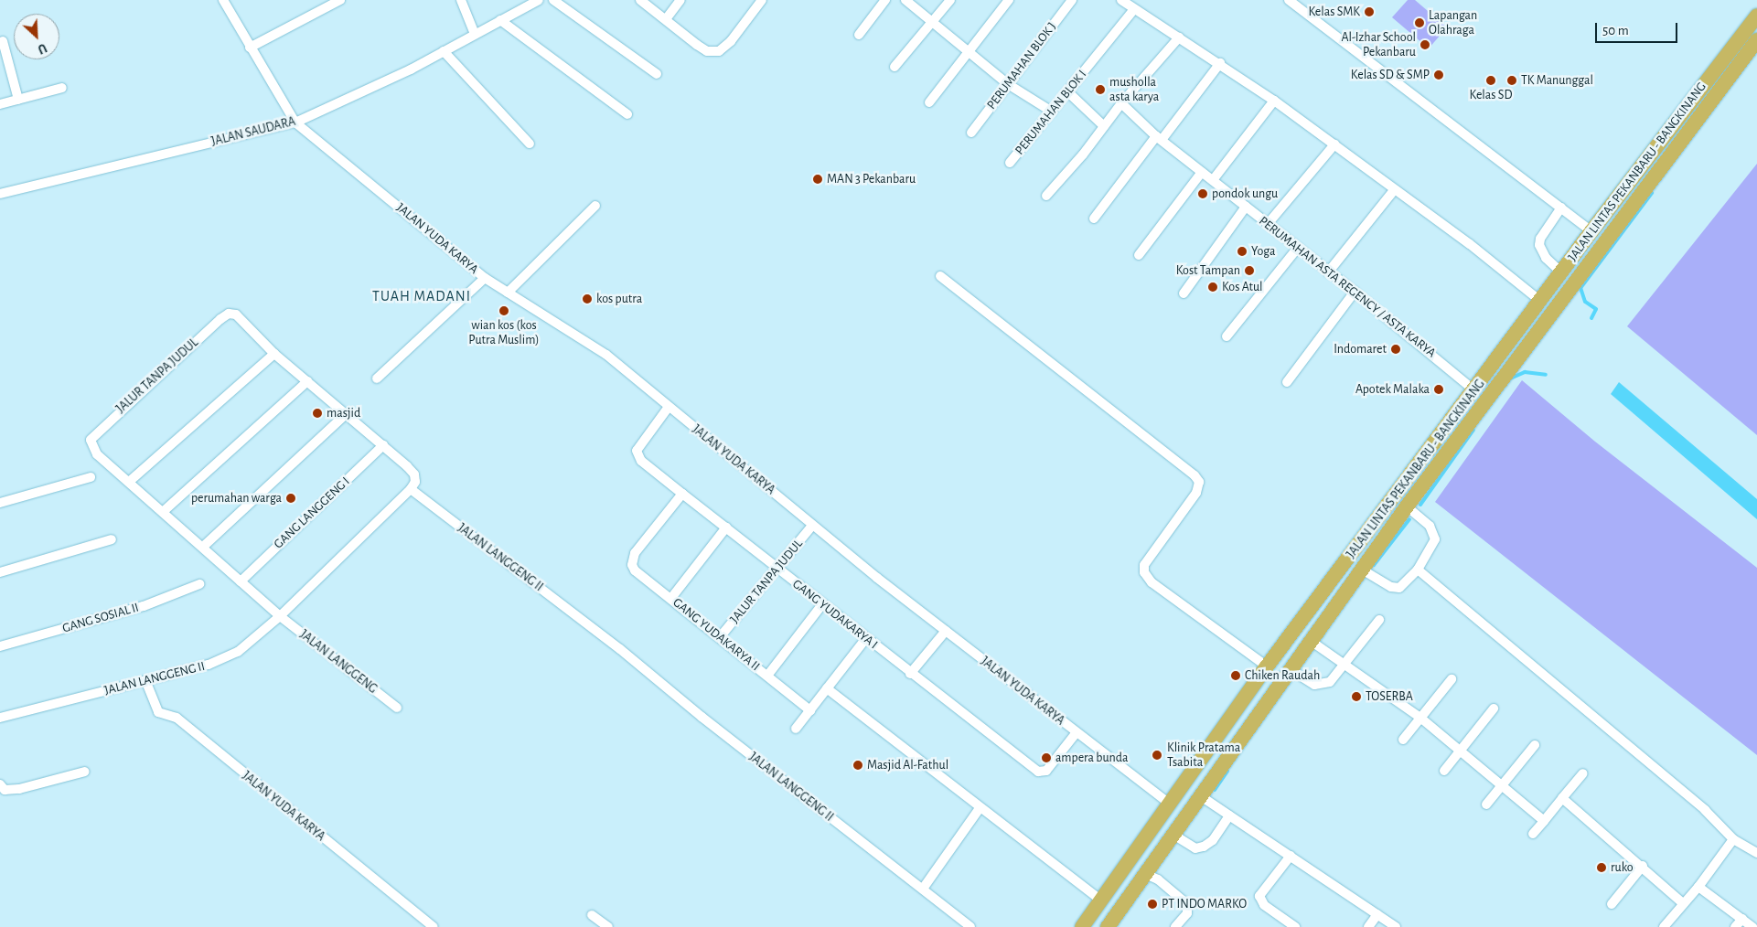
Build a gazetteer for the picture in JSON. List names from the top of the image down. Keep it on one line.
{"streets":{"highway":["JALAN LINTAS PEKANBARU - BANGKINANG"],"street":["PERUMAHAN BLOK J","PERUMAHAN BLOK I","JALAN SAUDARA","JALAN YUDA KARYA","PERUMAHAN ASTA REGENCY / ASTA KARYA","JALUR TANPA JUDUL","GANG LANGGENG I","JALAN LANGGENG II","GANG YUDAKARYA I","GANG SOSIAL II","GANG YUDAKARYA II","JALAN LANGGENG"]},"crossings":[["JALAN SAUDARA","JALAN YUDA KARYA"],["JALAN LINTAS PEKANBARU - BANGKINANG","JALAN YUDA KARYA"],["JALAN LINTAS PEKANBARU - BANGKINANG","PERUMAHAN ASTA REGENCY / ASTA KARYA"],["JALAN YUDA KARYA","JALUR TANPA JUDUL"],["JALAN YUDA KARYA","JALAN LANGGENG II"],["JALAN YUDA KARYA","GANG YUDAKARYA I"],["JALUR TANPA JUDUL","GANG LANGGENG I"],["JALUR TANPA JUDUL","JALAN LANGGENG II"],["JALUR TANPA JUDUL","GANG YUDAKARYA I"],["JALUR TANPA JUDUL","GANG YUDAKARYA II"],["JALUR TANPA JUDUL","JALAN LANGGENG"],["JALAN LANGGENG II","JALAN LANGGENG"],["GANG YUDAKARYA I","GANG YUDAKARYA II"]],"districts":["TUAH MADANI"],"places":["Kelas SMK","Lapangan Olahraga","Al-Izhar School Pekanbaru","Kelas SD & SMP","Kelas SD","TK Manunggal","musholla asta karya","MAN 3 Pekanbaru","pondok ungu","Yoga","Kost Tampan","Kos Atul","kos putra","wian kos (kos Putra Muslim)","Indomaret","Apotek Malaka","masjid","perumahan warga","Chiken Raudah","TOSERBA","Klinik Pratama Tsabita","ampera bunda","Masjid Al-Fathul","ruko","PT INDO MARKO"],"scale_bar":"50 m","north":"bottom right"}
